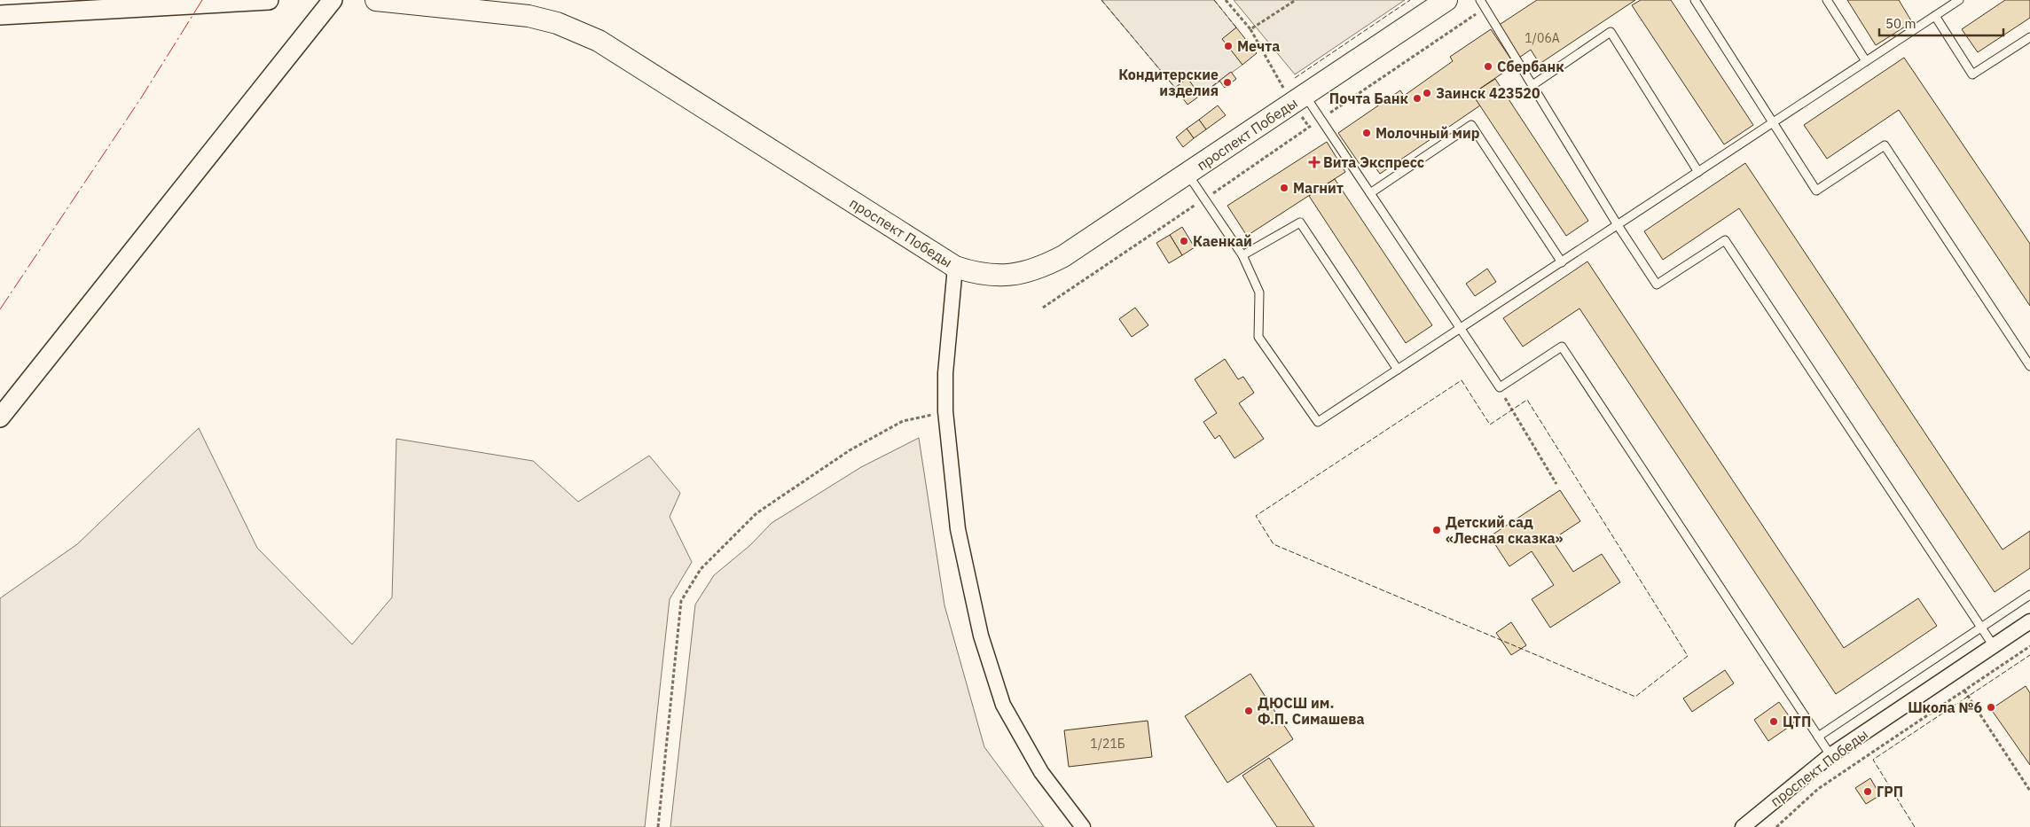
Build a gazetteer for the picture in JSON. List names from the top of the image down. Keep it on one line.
{"streets":{"main road":["проспект Победы"]},"places":{"other":["Мечта","Сбербанк","Кондитерские изделия","Заинск 423520","Почта Банк","Молочный мир","Магнит","Каенкай","Детский сад «Лесная сказка»","Школа №6","ДЮСШ им. Ф.П. Симашева","ЦТП","ГРП"],"health":["Вита Экспресс"]},"house_numbers":["1/06А","1/21Б"],"scale_bar":"50 m"}
